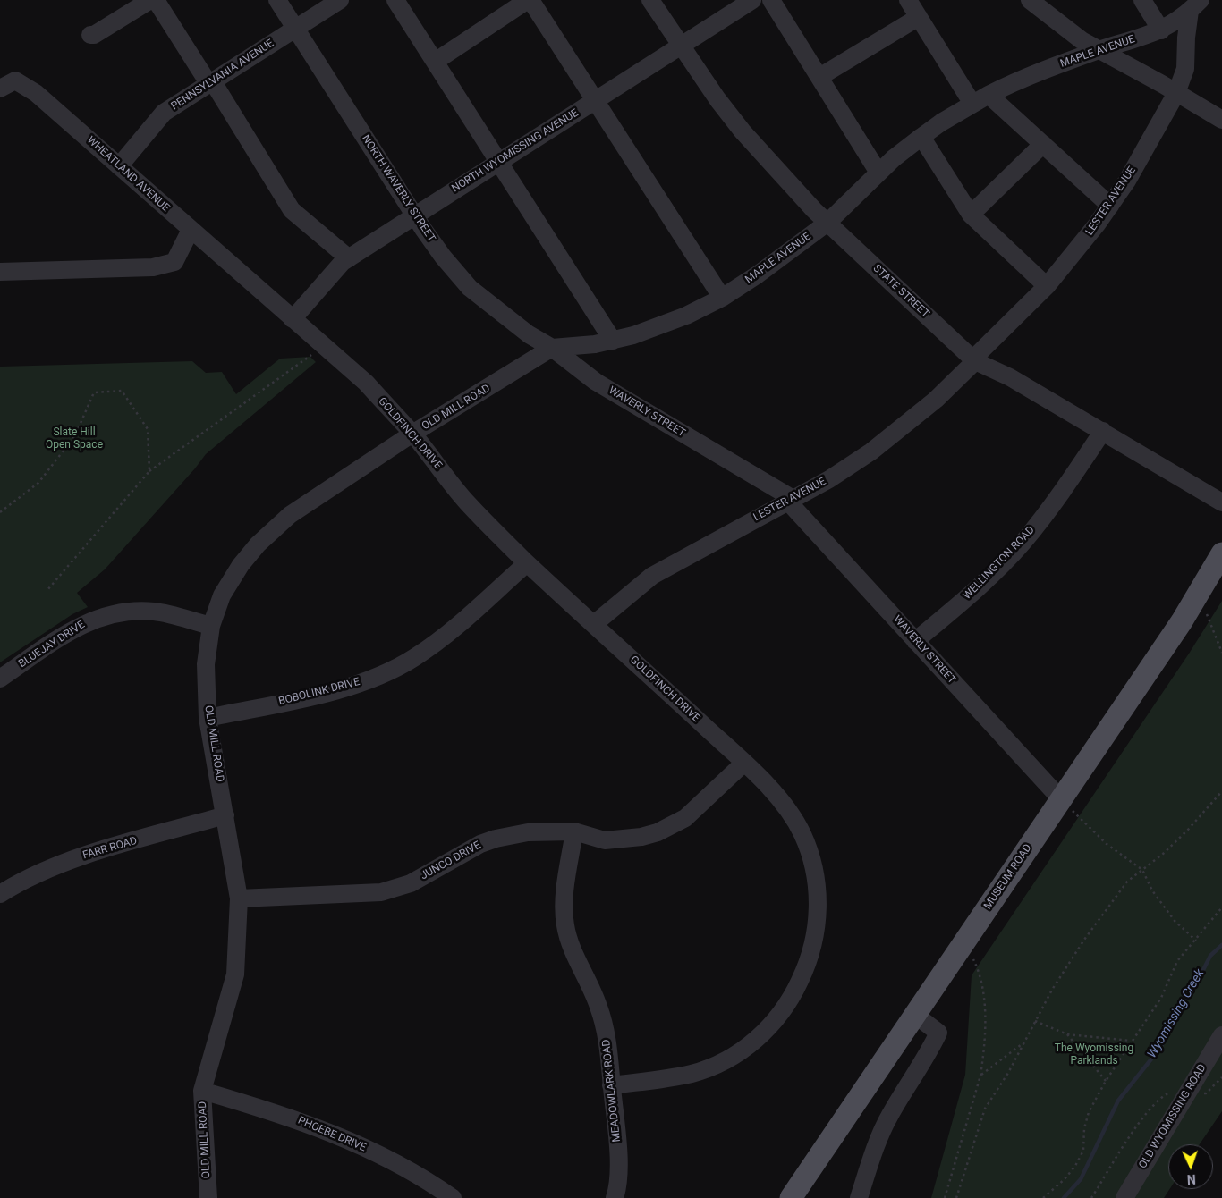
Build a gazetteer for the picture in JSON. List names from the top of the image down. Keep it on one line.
{"streets":{"main road":["MUSEUM ROAD"],"street":["MAPLE AVENUE","PENNSYLVANIA AVENUE","NORTH WYOMISSING AVENUE","WHEATLAND AVENUE","NORTH WAVERLY STREET","LESTER AVENUE","STATE STREET","OLD MILL ROAD","WAVERLY STREET","GOLDFINCH DRIVE","WELLINGTON ROAD","BLUEJAY DRIVE","BOBOLINK DRIVE","FARR ROAD","JUNCO DRIVE","MEADOWLARK ROAD","OLD WYOMISSING ROAD","PHOEBE DRIVE"]},"crossings":[["MAPLE AVENUE","NORTH WAVERLY STREET"],["MAPLE AVENUE","LESTER AVENUE"],["MAPLE AVENUE","STATE STREET"],["MAPLE AVENUE","OLD MILL ROAD"],["MAPLE AVENUE","WAVERLY STREET"],["PENNSYLVANIA AVENUE","WHEATLAND AVENUE"],["PENNSYLVANIA AVENUE","NORTH WAVERLY STREET"],["NORTH WYOMISSING AVENUE","NORTH WAVERLY STREET"],["NORTH WYOMISSING AVENUE","STATE STREET"],["NORTH WYOMISSING AVENUE","GOLDFINCH DRIVE"],["WHEATLAND AVENUE","GOLDFINCH DRIVE"],["NORTH WAVERLY STREET","OLD MILL ROAD"],["NORTH WAVERLY STREET","WAVERLY STREET"],["LESTER AVENUE","STATE STREET"],["LESTER AVENUE","WAVERLY STREET"],["LESTER AVENUE","GOLDFINCH DRIVE"],["STATE STREET","WELLINGTON ROAD"],["OLD MILL ROAD","WAVERLY STREET"],["OLD MILL ROAD","GOLDFINCH DRIVE"],["OLD MILL ROAD","BLUEJAY DRIVE"],["OLD MILL ROAD","BOBOLINK DRIVE"],["OLD MILL ROAD","FARR ROAD"],["OLD MILL ROAD","JUNCO DRIVE"],["OLD MILL ROAD","PHOEBE DRIVE"],["WAVERLY STREET","WELLINGTON ROAD"],["WAVERLY STREET","MUSEUM ROAD"],["GOLDFINCH DRIVE","BOBOLINK DRIVE"],["GOLDFINCH DRIVE","JUNCO DRIVE"],["GOLDFINCH DRIVE","MEADOWLARK ROAD"],["JUNCO DRIVE","MEADOWLARK ROAD"]],"water":["Wyomissing Creek"],"parks":["Slate Hill Open Space","The Wyomissing Parklands"],"north":"bottom"}
